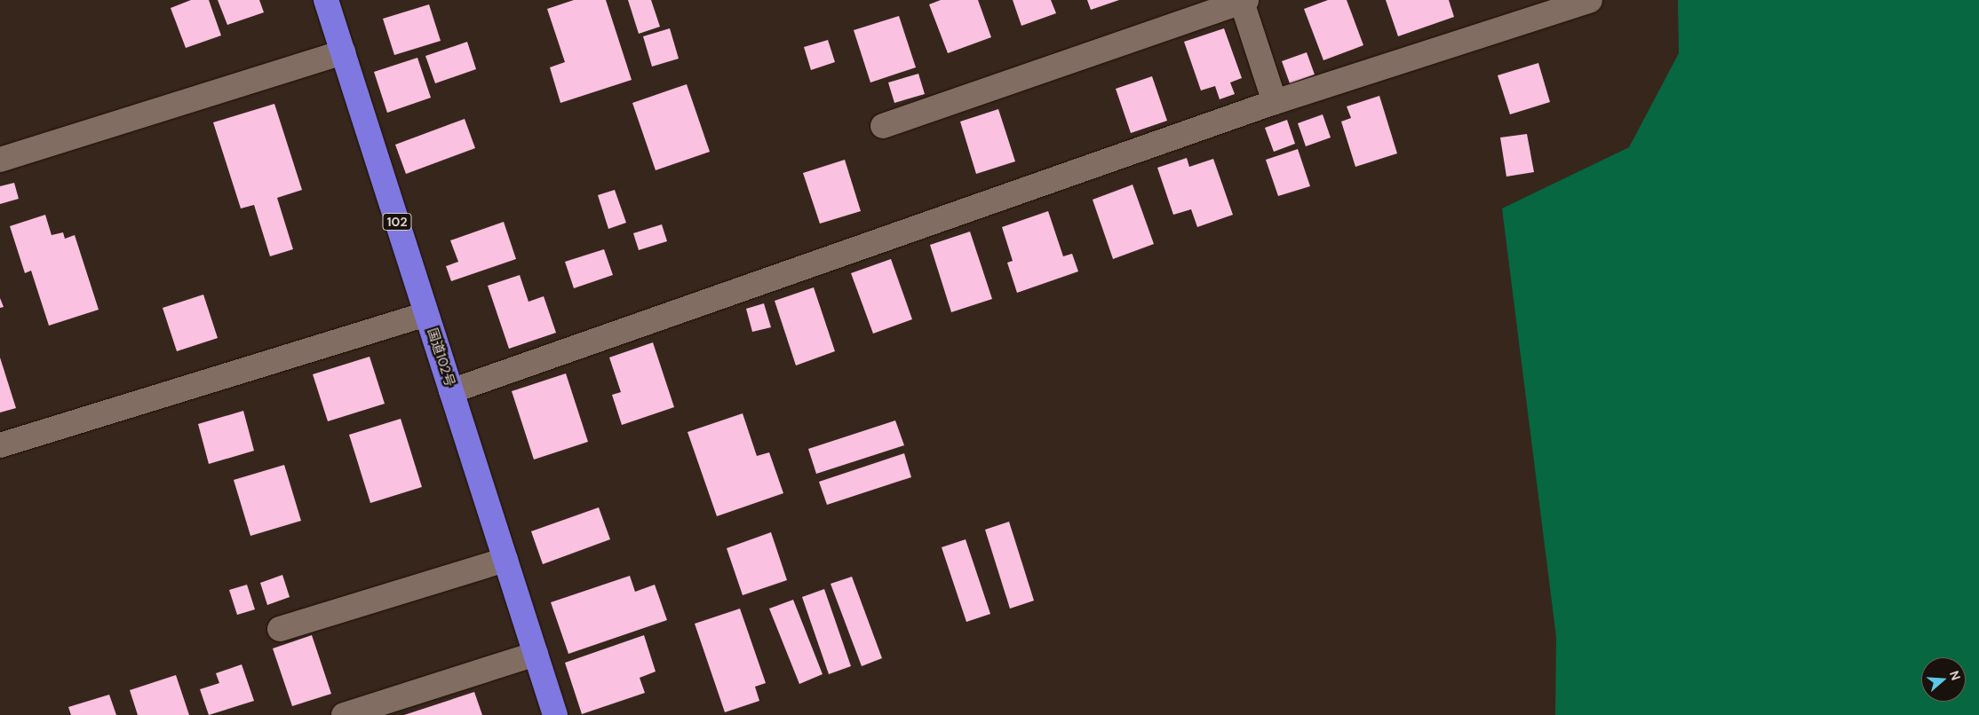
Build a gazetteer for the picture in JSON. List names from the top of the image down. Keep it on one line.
{"streets":{"highway":["102","国道102号"]},"north":"right"}
